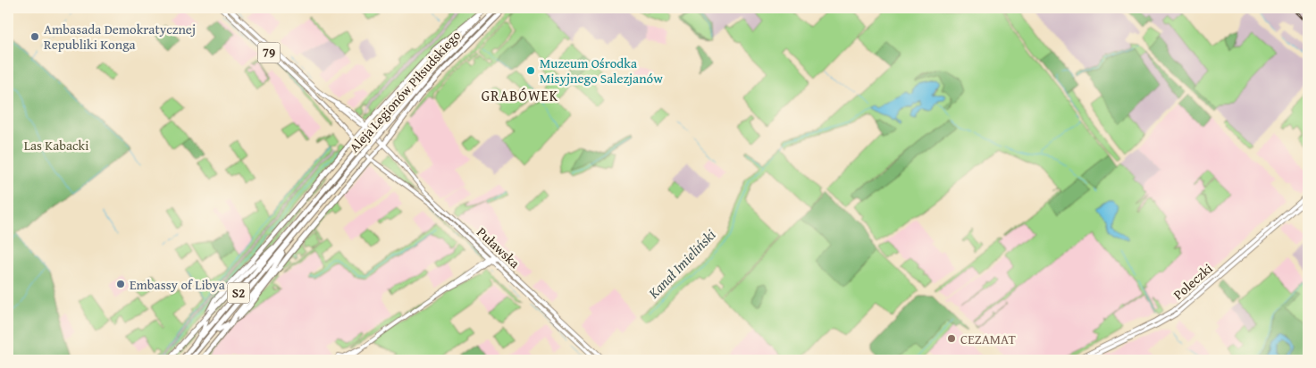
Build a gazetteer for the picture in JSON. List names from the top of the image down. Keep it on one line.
{"streets":{"highway":["Aleja Legionów Piłsudskiego","S2"],"main road":["79","Puławska","Poleczki"]},"crossings":[["79","Puławska"],["Aleja Legionów Piłsudskiego","S2"]],"districts":["GRABÓWEK"],"water":["Kanał Imieliński"],"parks":["Las Kabacki"],"places":["Ambasada Demokratycznej Republiki Konga","Muzeum Ośrodka Misyjnego Salezjanów","Embassy of Libya","CEZAMAT"]}
